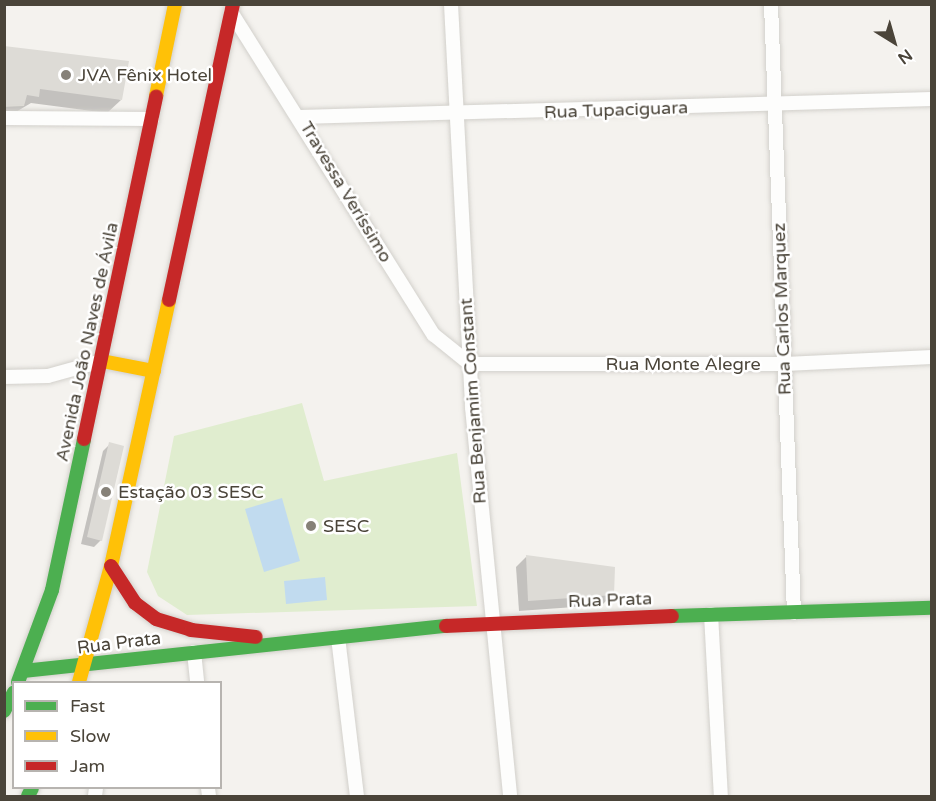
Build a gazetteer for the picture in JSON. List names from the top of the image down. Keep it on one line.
{"streets":{"main road":["Avenida João Naves de Ávila","Rua Prata"],"street":["Rua Tupaciguara","Travessa Veríssimo","Rua Carlos Marquez","Rua Monte Alegre","Rua Benjamim Constant"]},"crossings":[["Rua Tupaciguara","Travessa Veríssimo"],["Rua Tupaciguara","Rua Carlos Marquez"],["Rua Tupaciguara","Rua Benjamim Constant"],["Travessa Veríssimo","Rua Monte Alegre"],["Travessa Veríssimo","Rua Benjamim Constant"],["Rua Carlos Marquez","Rua Monte Alegre"],["Rua Carlos Marquez","Rua Prata"],["Avenida João Naves de Ávila","Rua Prata"],["Rua Monte Alegre","Rua Benjamim Constant"],["Rua Benjamim Constant","Rua Prata"]],"places":["JVA Fênix Hotel","Estação 03 SESC","SESC"],"legend":["Fast","Slow","Jam"],"north":"bottom right"}
